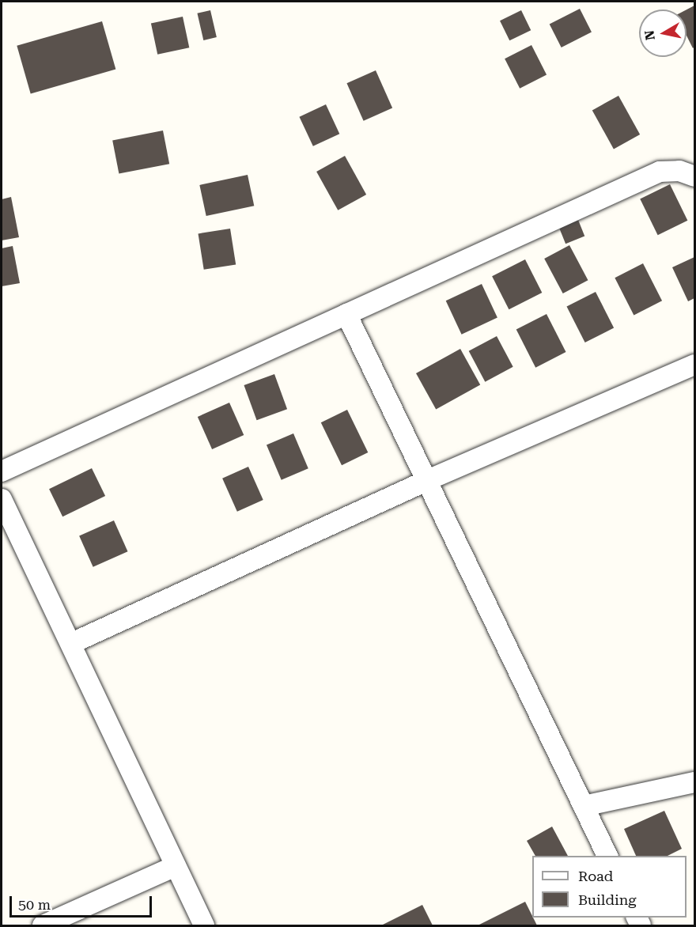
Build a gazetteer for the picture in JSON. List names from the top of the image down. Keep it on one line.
{"legend":["Road","Building"],"scale_bar":"50 m","north":"left"}
